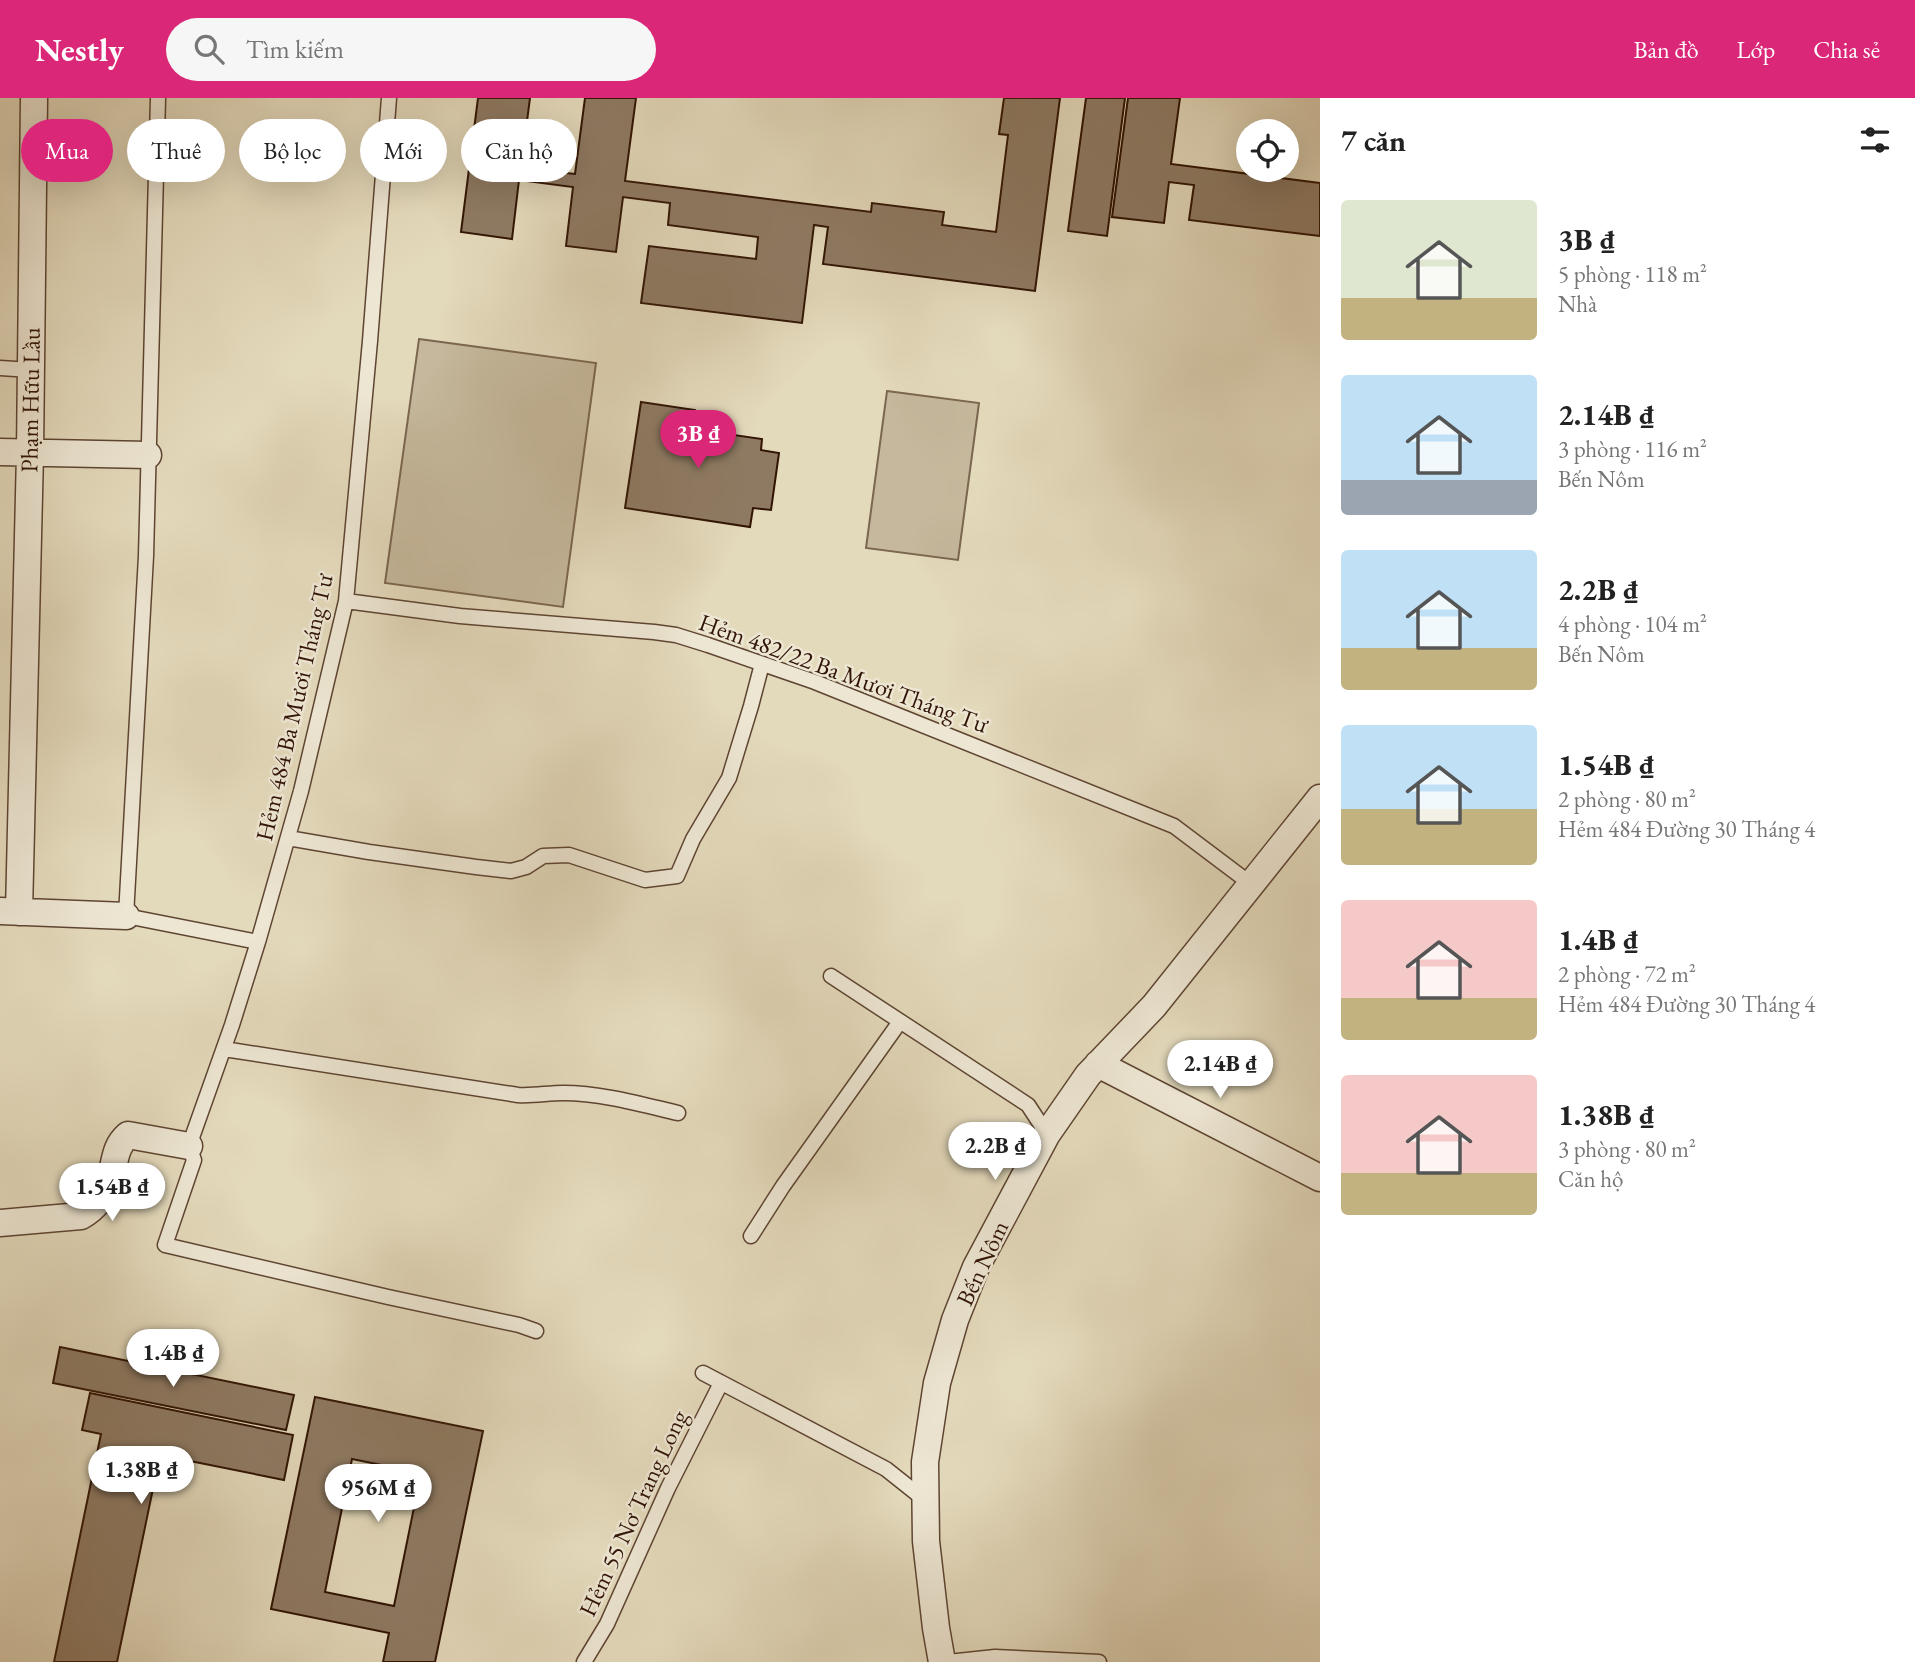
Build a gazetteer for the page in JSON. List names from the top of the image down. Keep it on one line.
{"streets":{"street":["Phạm Hữu Lầu","Bến Nôm"],"lane":["Hẻm 482/22 Ba Mươi Tháng Tư","Hẻm 484 Ba Mươi Tháng Tư","Hẻm 55 Nơ Trang Long"]},"crossings":[["Hẻm 482/22 Ba Mươi Tháng Tư","Hẻm 484 Ba Mươi Tháng Tư"],["Hẻm 482/22 Ba Mươi Tháng Tư","Bến Nôm"]],"page":{"header":"Nestly","search":"Tìm kiếm","nav":["Bản đồ","Lớp","Chia sẻ"],"heading":"7 căn","chip":["Mua","Thuê","Bộ lọc","Mới","Căn hộ"],"list":[{"name":"3B ₫","note":"5 phòng · 118 m² · Nhà"},{"name":"2.14B ₫","note":"3 phòng · 116 m² · Bến Nôm"},{"name":"2.2B ₫","note":"4 phòng · 104 m² · Bến Nôm"},{"name":"1.54B ₫","note":"2 phòng · 80 m² · Hẻm 484 Đường 30 Tháng 4"},{"name":"1.4B ₫","note":"2 phòng · 72 m² · Hẻm 484 Đường 30 Tháng 4"},{"name":"1.38B ₫","note":"3 phòng · 80 m² · Căn hộ"}],"price":["3B ₫","2.14B ₫","2.2B ₫","1.54B ₫","1.4B ₫","1.38B ₫","956M ₫"]}}
